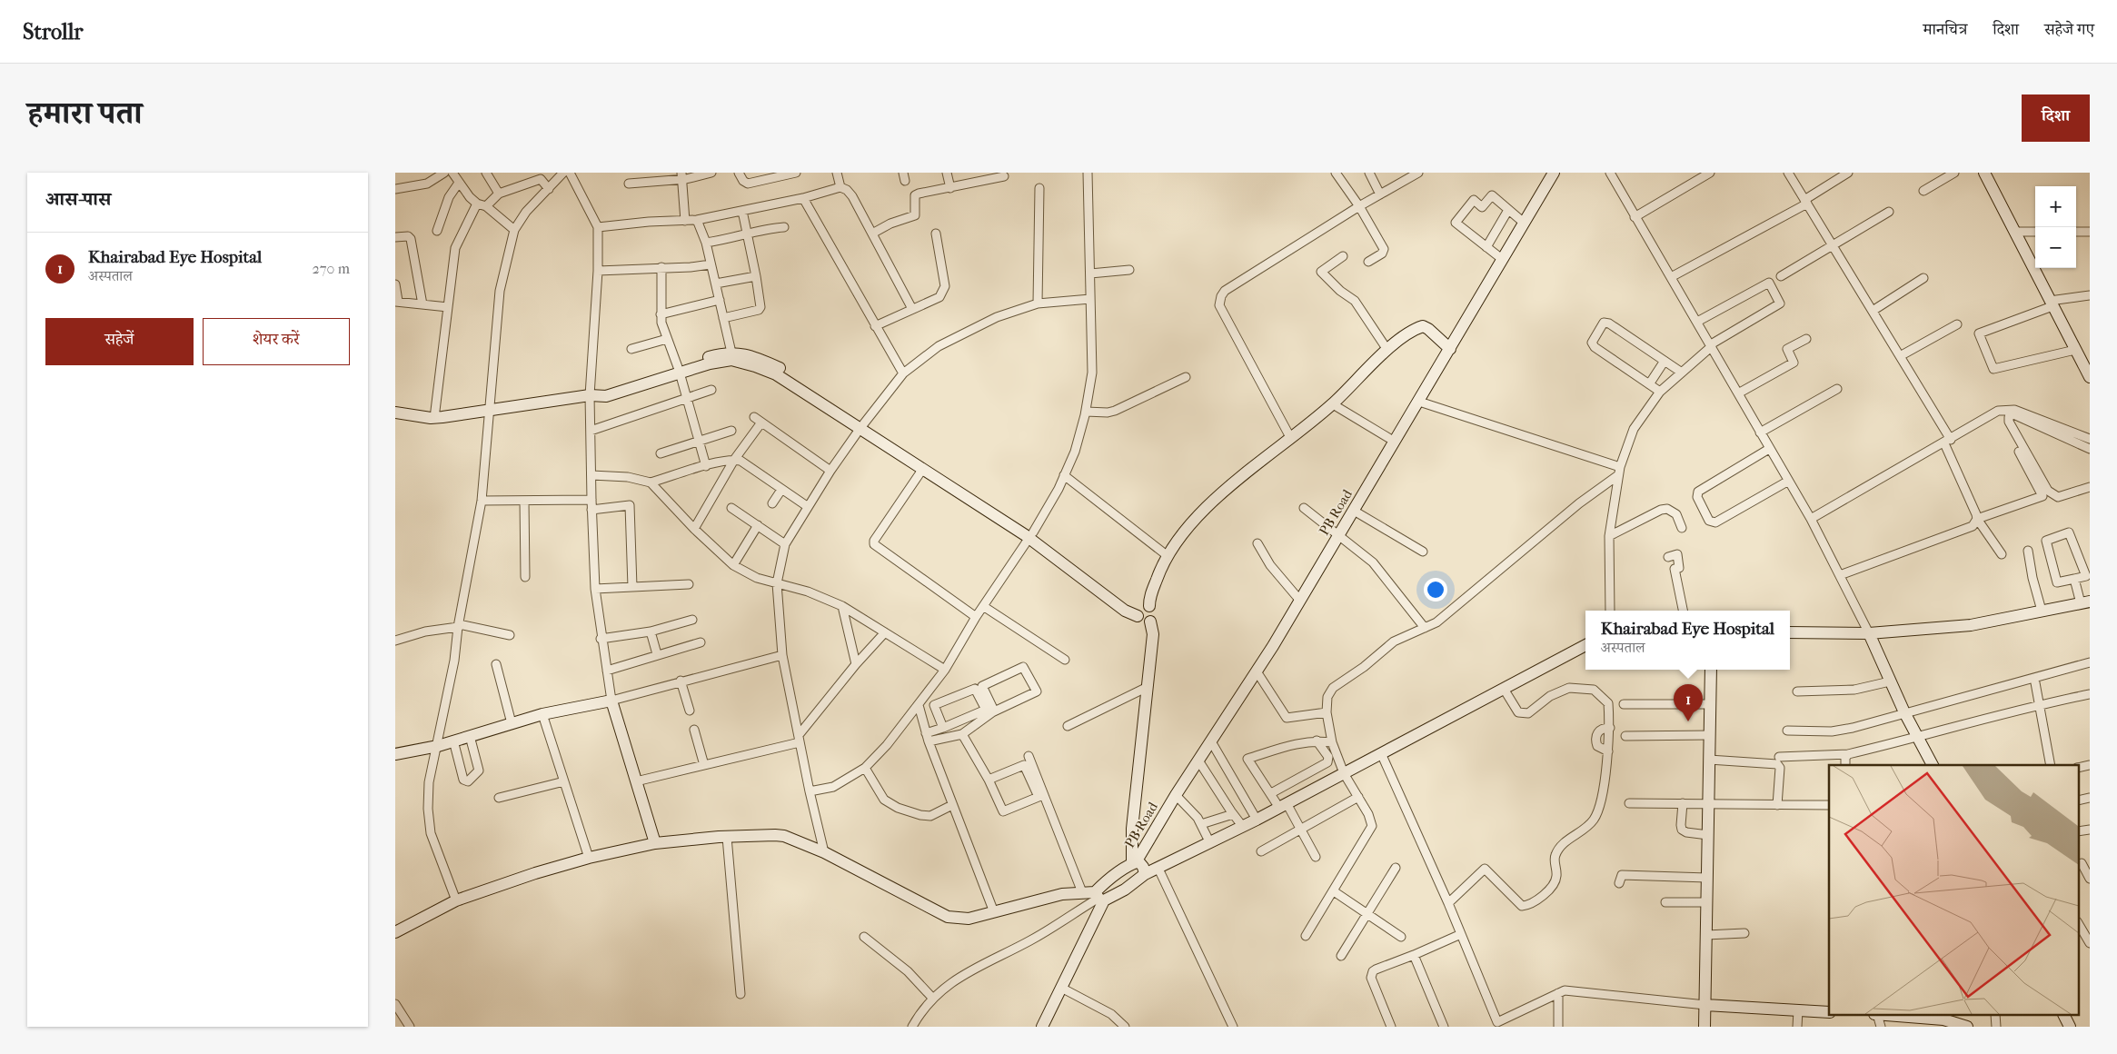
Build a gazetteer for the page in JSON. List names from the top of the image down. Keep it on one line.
{"streets":{"street":["PB Road"]},"page":{"header":"Strollr","nav":["मानचित्र","दिशा","सहेजे गए"],"title":"हमारा पता","buttons":["दिशा",["सहेजें","शेयर करें"]],"heading":"आस-पास","map_buttons":["+","−"],"list":[{"mark":"1","name":"Khairabad Eye Hospital","note":"अस्पताल","value":"270 m"}],"popup":["Khairabad Eye Hospital","अस्पताल"],"pins":"1"}}
